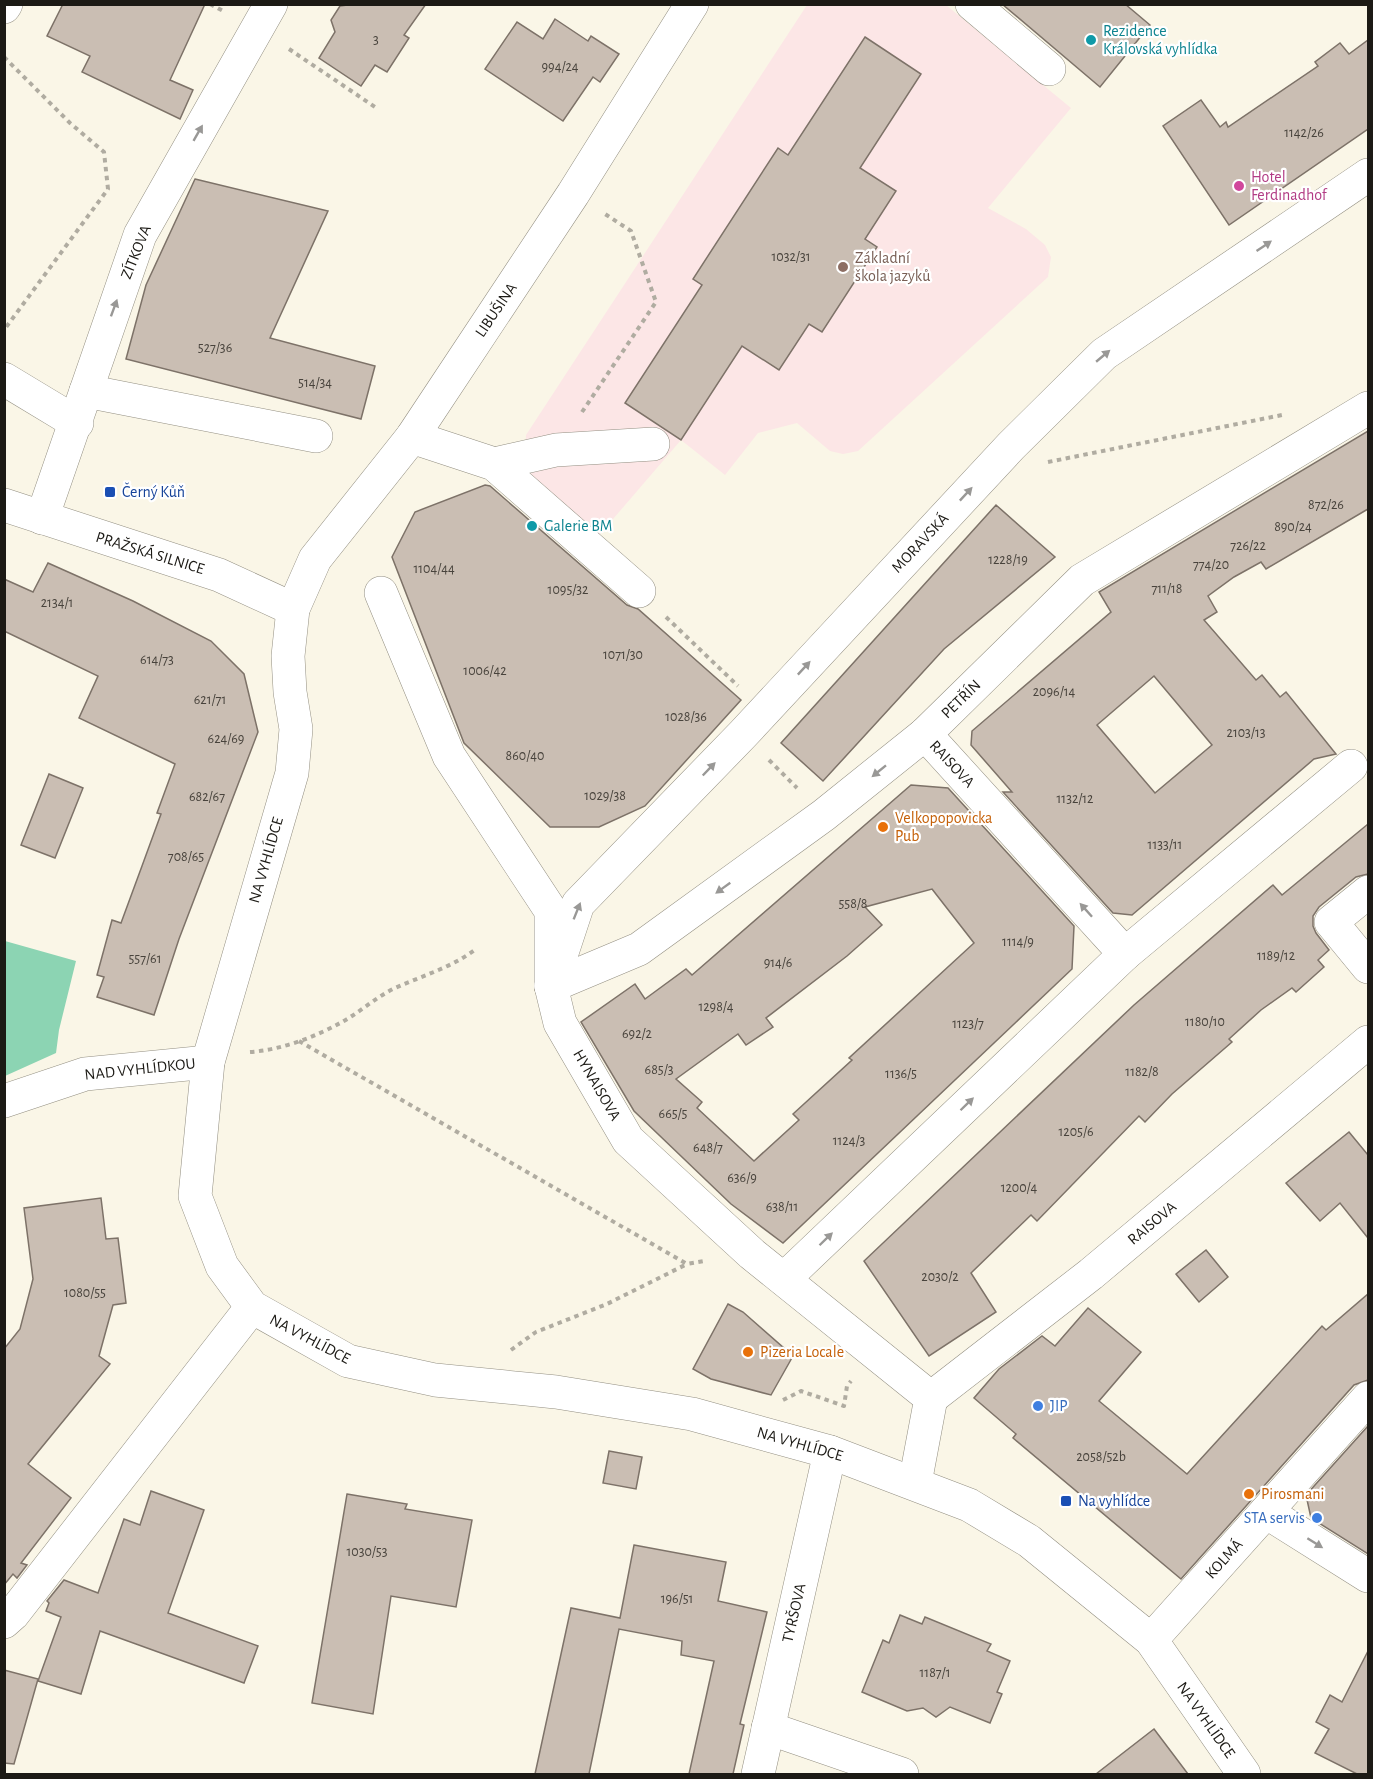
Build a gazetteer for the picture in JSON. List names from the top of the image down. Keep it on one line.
{"streets":{"street":["ZÍTKOVA","LIBUŠINA","MORAVSKÁ","PRAŽSKÁ SILNICE","PETŘÍN","RAISOVA","NA VYHLÍDCE","NAD VYHLÍDKOU","HYNAISOVA","KOLMÁ","TYRŠOVA"]},"crossings":[["ZÍTKOVA","PRAŽSKÁ SILNICE"],["LIBUŠINA","PRAŽSKÁ SILNICE"],["LIBUŠINA","NA VYHLÍDCE"],["MORAVSKÁ","PETŘÍN"],["MORAVSKÁ","HYNAISOVA"],["PRAŽSKÁ SILNICE","NA VYHLÍDCE"],["PETŘÍN","RAISOVA"],["PETŘÍN","HYNAISOVA"],["RAISOVA","HYNAISOVA"],["NA VYHLÍDCE","NAD VYHLÍDKOU"],["NA VYHLÍDCE","KOLMÁ"],["NA VYHLÍDCE","TYRŠOVA"]],"one_way":["ZÍTKOVA","MORAVSKÁ","PETŘÍN"],"places":{"other":["Rezidence Královská vyhlídka","Hotel Ferdinadhof","Základní škola jazyků","Galerie BM","Velkopopovicka Pub","Pizeria Locale","JIP","Pirosmani","STA servis"],"transit":["Černý Kůň","Na vyhlídce"]},"house_numbers":["3","994/24","1142/26","1032/31","527/36","514/34","872/26","890/24","726/22","1228/19","774/20","1104/44","711/18","1095/32","2134/1","1071/30","614/73","1006/42","2096/14","621/71","1028/36","2103/13","624/69","860/40","1029/38","682/67","1132/12","1133/11","708/65","558/8","1114/9","1189/12","557/61","914/6","1298/4","1180/10","1123/7","692/2","685/3","1182/8","1136/5","665/5","1205/6","1124/3","648/7","636/9","1200/4","638/11","2030/2","1080/55","2058/52b","1030/53","196/51","1187/1"]}
